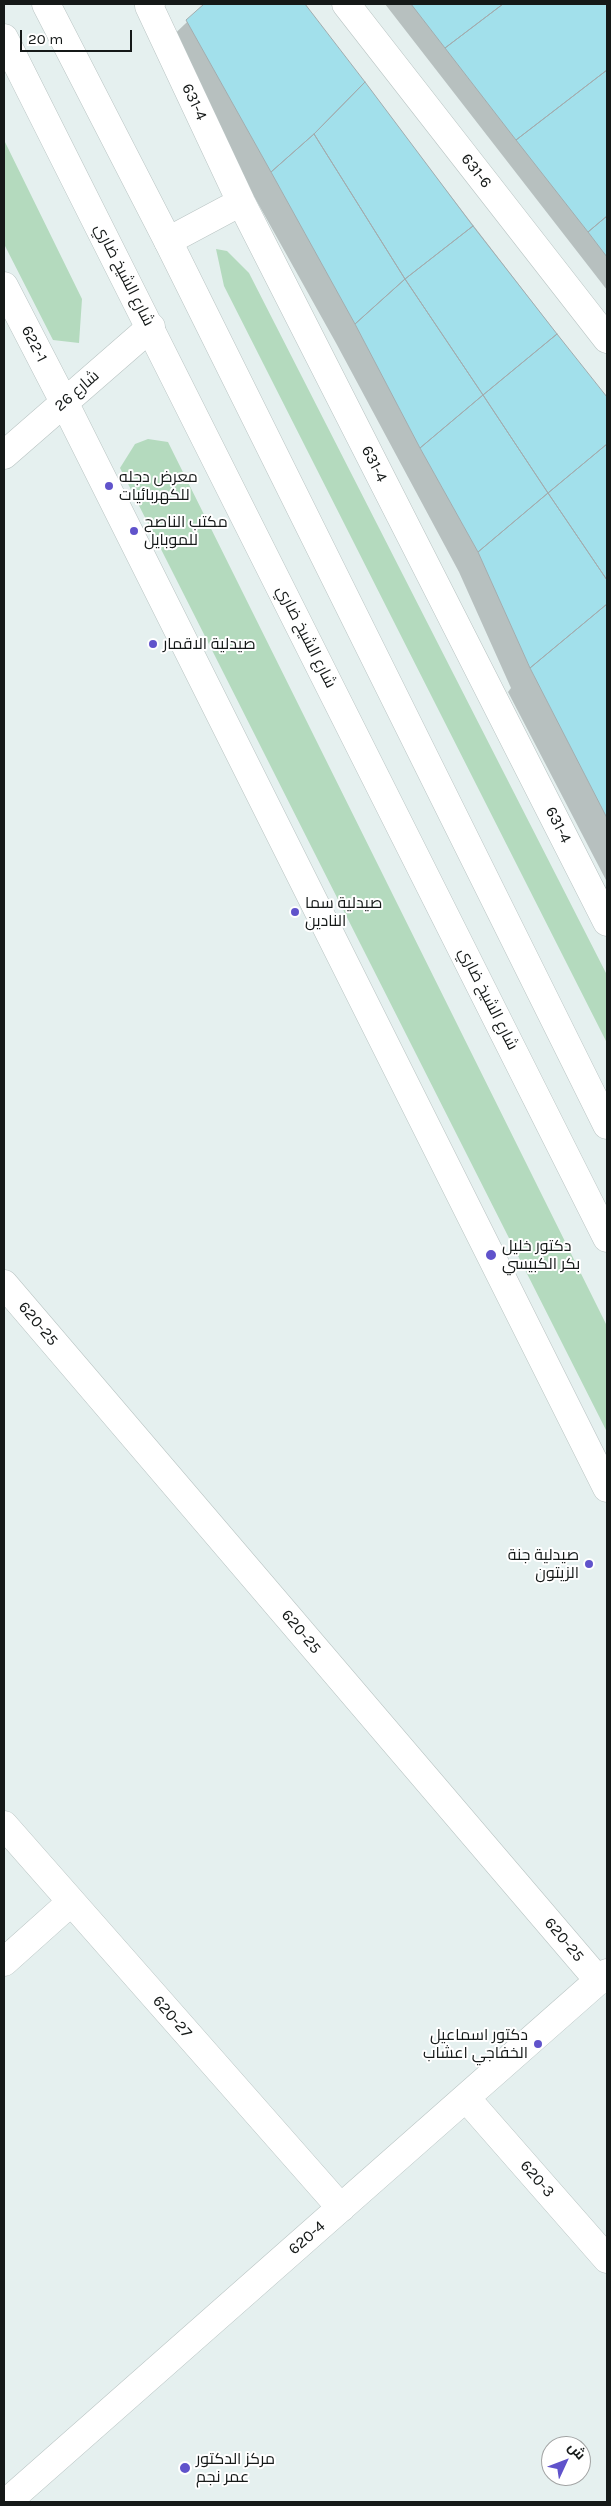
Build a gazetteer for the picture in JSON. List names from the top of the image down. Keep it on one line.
{"streets":{"street":["631-4","631-6","شارع الشيخ ضاري","622-1","شارع 26","620-25","620-27","620-3","620-4"]},"crossings":[["شارع الشيخ ضاري","شارع 26"],["622-1","شارع 26"],["620-25","620-4"],["620-27","620-4"],["620-3","620-4"]],"places":["معرض دجله للكهربائيات","مكتب الناصح للموبايل","صيدلية الاقمار","صيدلية سما النادين","دكتور خليل بكر الكبيسي","صيدلية جنة الزيتون","دكتور اسماعيل الخفاجي اعشاب","مركز الدكتور عمر نجم"],"scale_bar":"20 m","north":"top right"}
